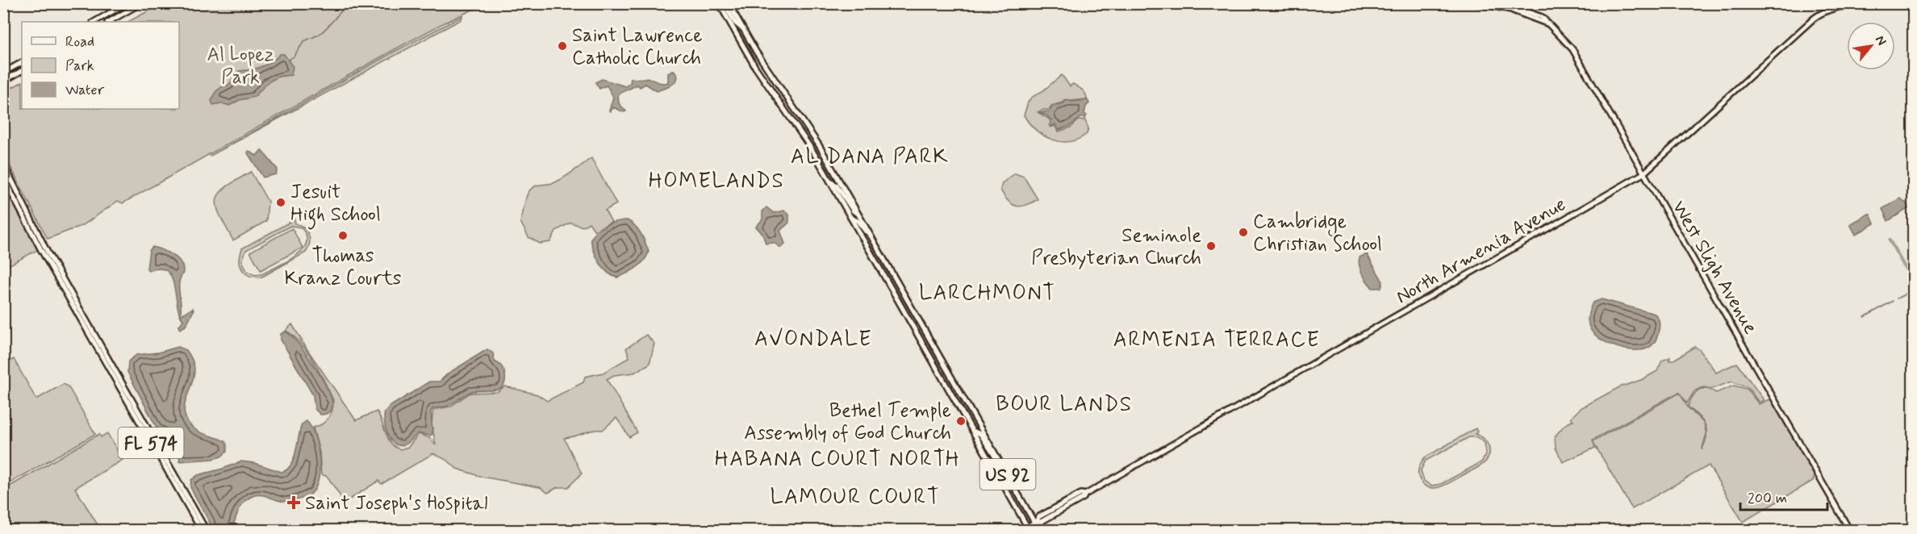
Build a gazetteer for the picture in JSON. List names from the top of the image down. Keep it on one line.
{"streets":{"main road":["North Armenia Avenue","West Sligh Avenue","FL 574","US 92"]},"crossings":[["North Armenia Avenue","West Sligh Avenue"],["North Armenia Avenue","US 92"]],"districts":["AL DANA PARK","HOMELANDS","LARCHMONT","AVONDALE","ARMENIA TERRACE","BOUR LANDS","HABANA COURT NORTH","LAMOUR COURT"],"parks":["Al Lopez Park"],"places":{"other":["Saint Lawrence Catholic Church","Jesuit High School","Cambridge Christian School","Thomas Kranz Courts","Seminole Presbyterian Church","Bethel Temple Assembly of God Church"],"health":["Saint Joseph's Hospital"]},"legend":["Road","Park","Water"],"scale_bar":"200 m","north":"top right"}
